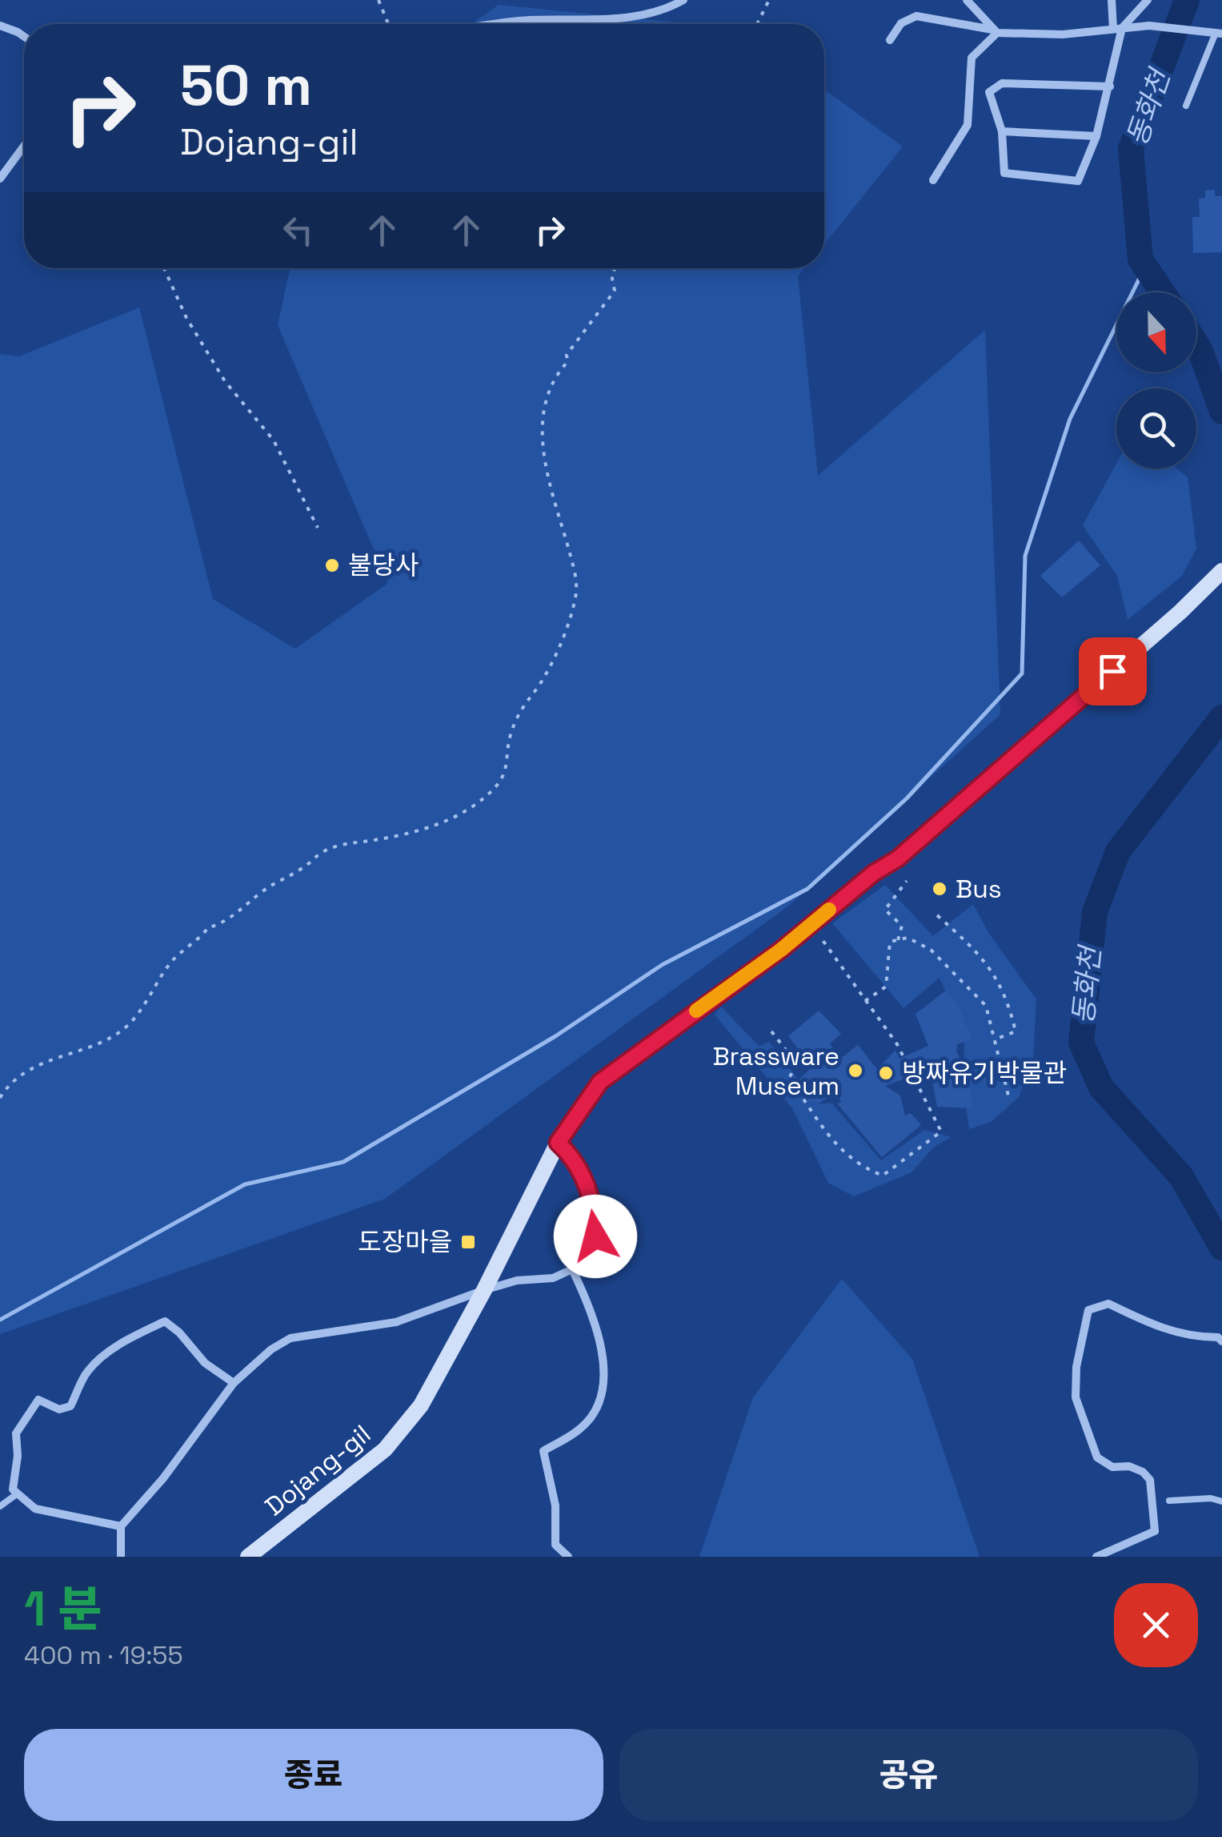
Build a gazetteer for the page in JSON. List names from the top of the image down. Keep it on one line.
{"streets":{"street":["Dojang-gil"]},"water":["동화천"],"places":{"other":["불당사","Bus","Brassware Museum","방짜유기박물관"],"transit":["도장마을"]},"north":"bottom","page":{"turn":["50 m","Dojang-gil"],"heading":["1 분","400 m · 19:55"],"buttons":["종료","공유"]}}
